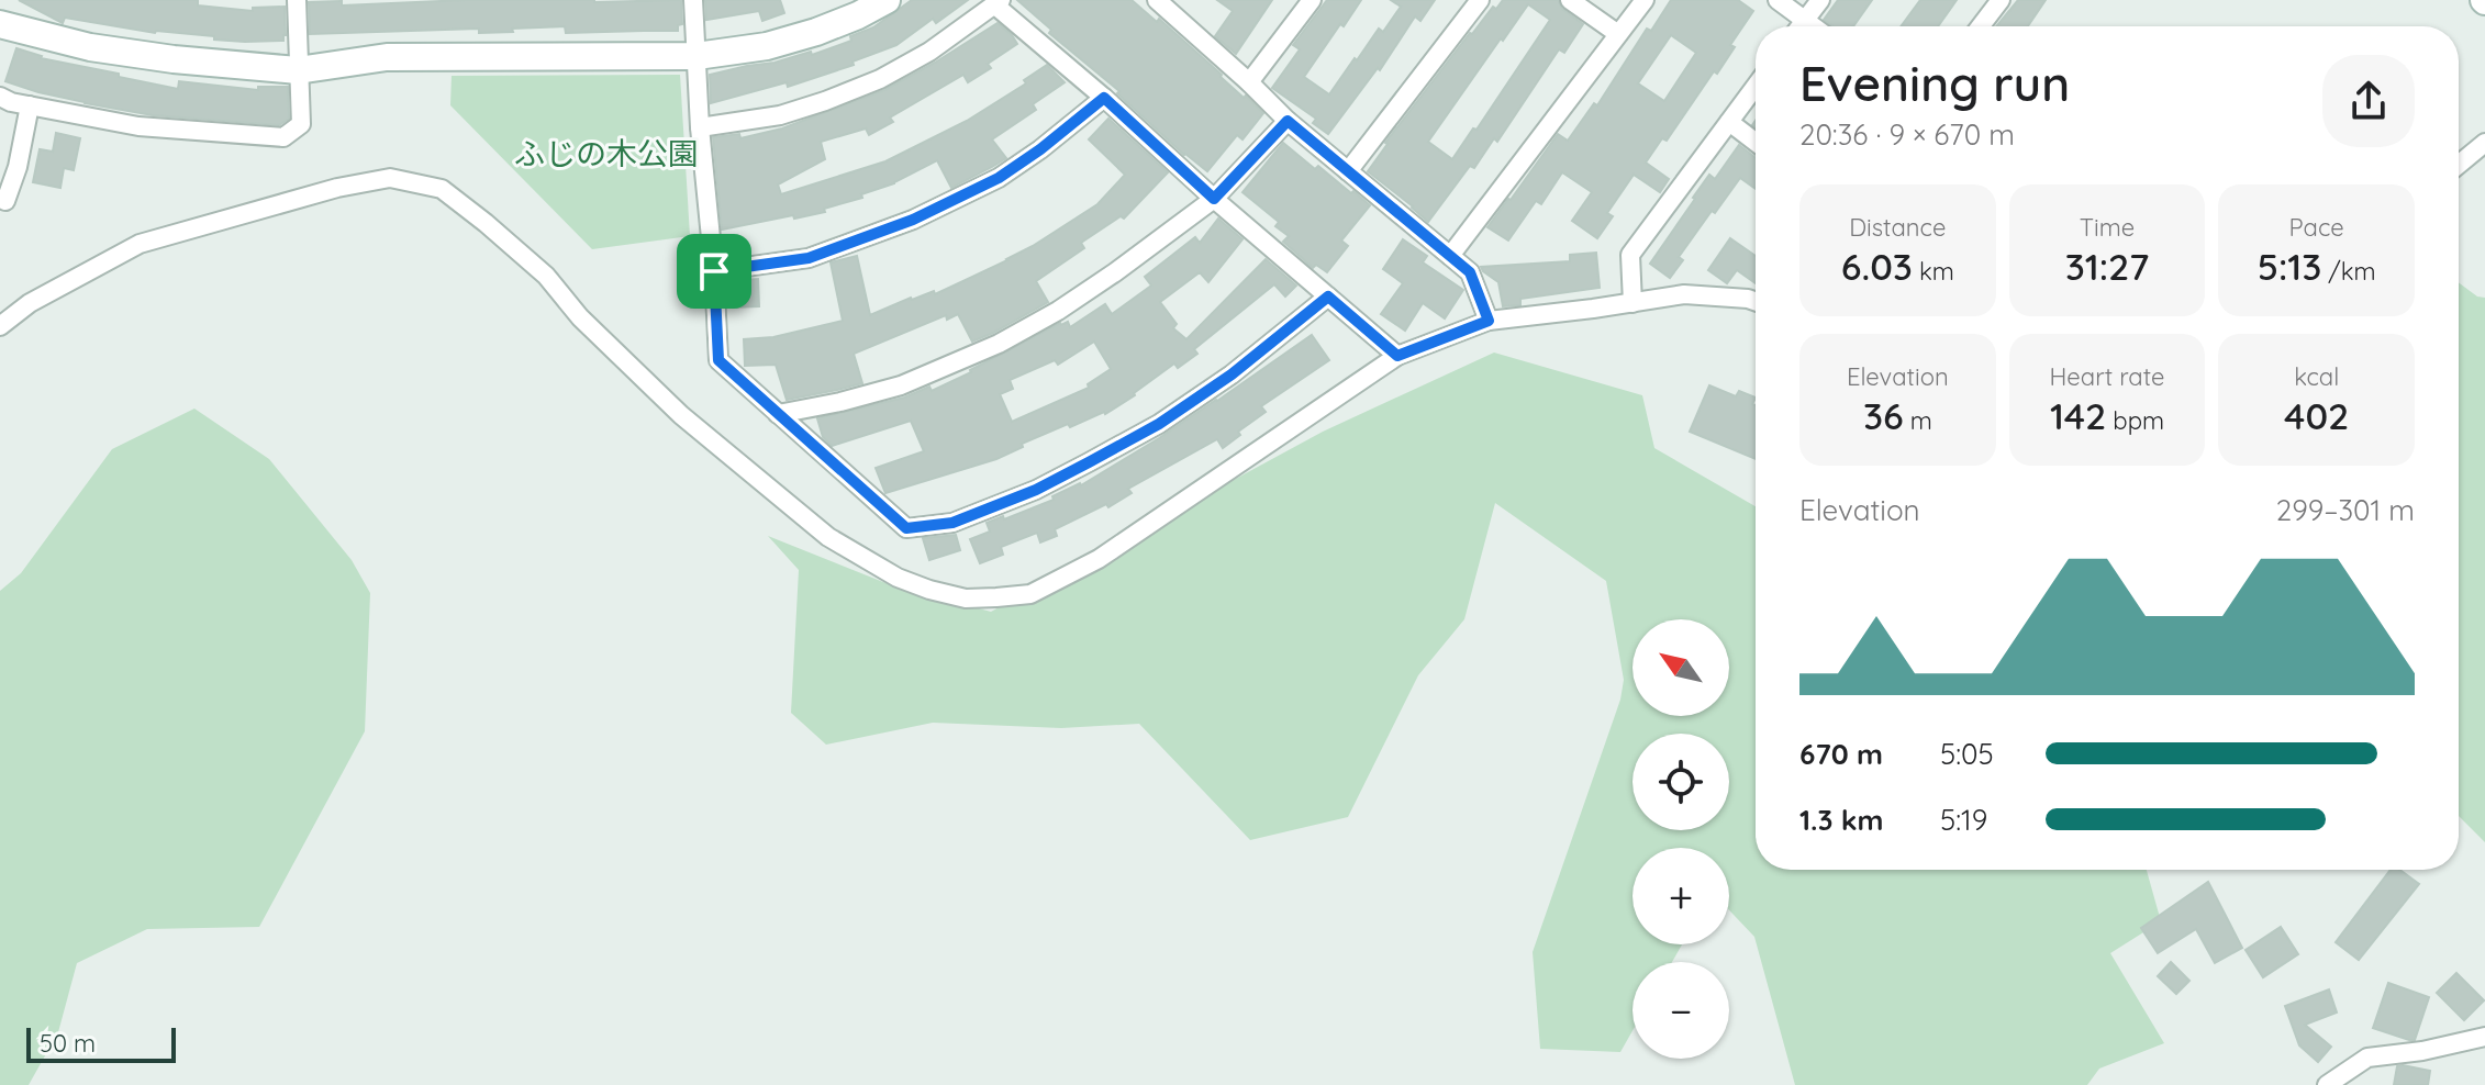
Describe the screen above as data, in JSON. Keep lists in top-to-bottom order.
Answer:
{
  "parks": ["ふじの木公園"],
  "scale_bar": "50 m",
  "north": "top left",
  "page": {
    "heading": ["Evening run", "20:36 · 9 × 670 m"],
    "stats": [
      ["Distance", "6.03 km"],
      ["Time", "31:27"],
      ["Pace", "5:13 /km"],
      ["Elevation", "36 m"],
      ["Heart rate", "142 bpm"],
      ["kcal", "402"]
    ],
    "chart": ["Elevation", "299–301 m"],
    "map_buttons": ["+", "−"],
    "list": [
      {
        "name": "670 m",
        "note": "5:05"
      },
      {
        "name": "1.3 km",
        "note": "5:19"
      }
    ],
    "scale": "50 m"
  }
}
